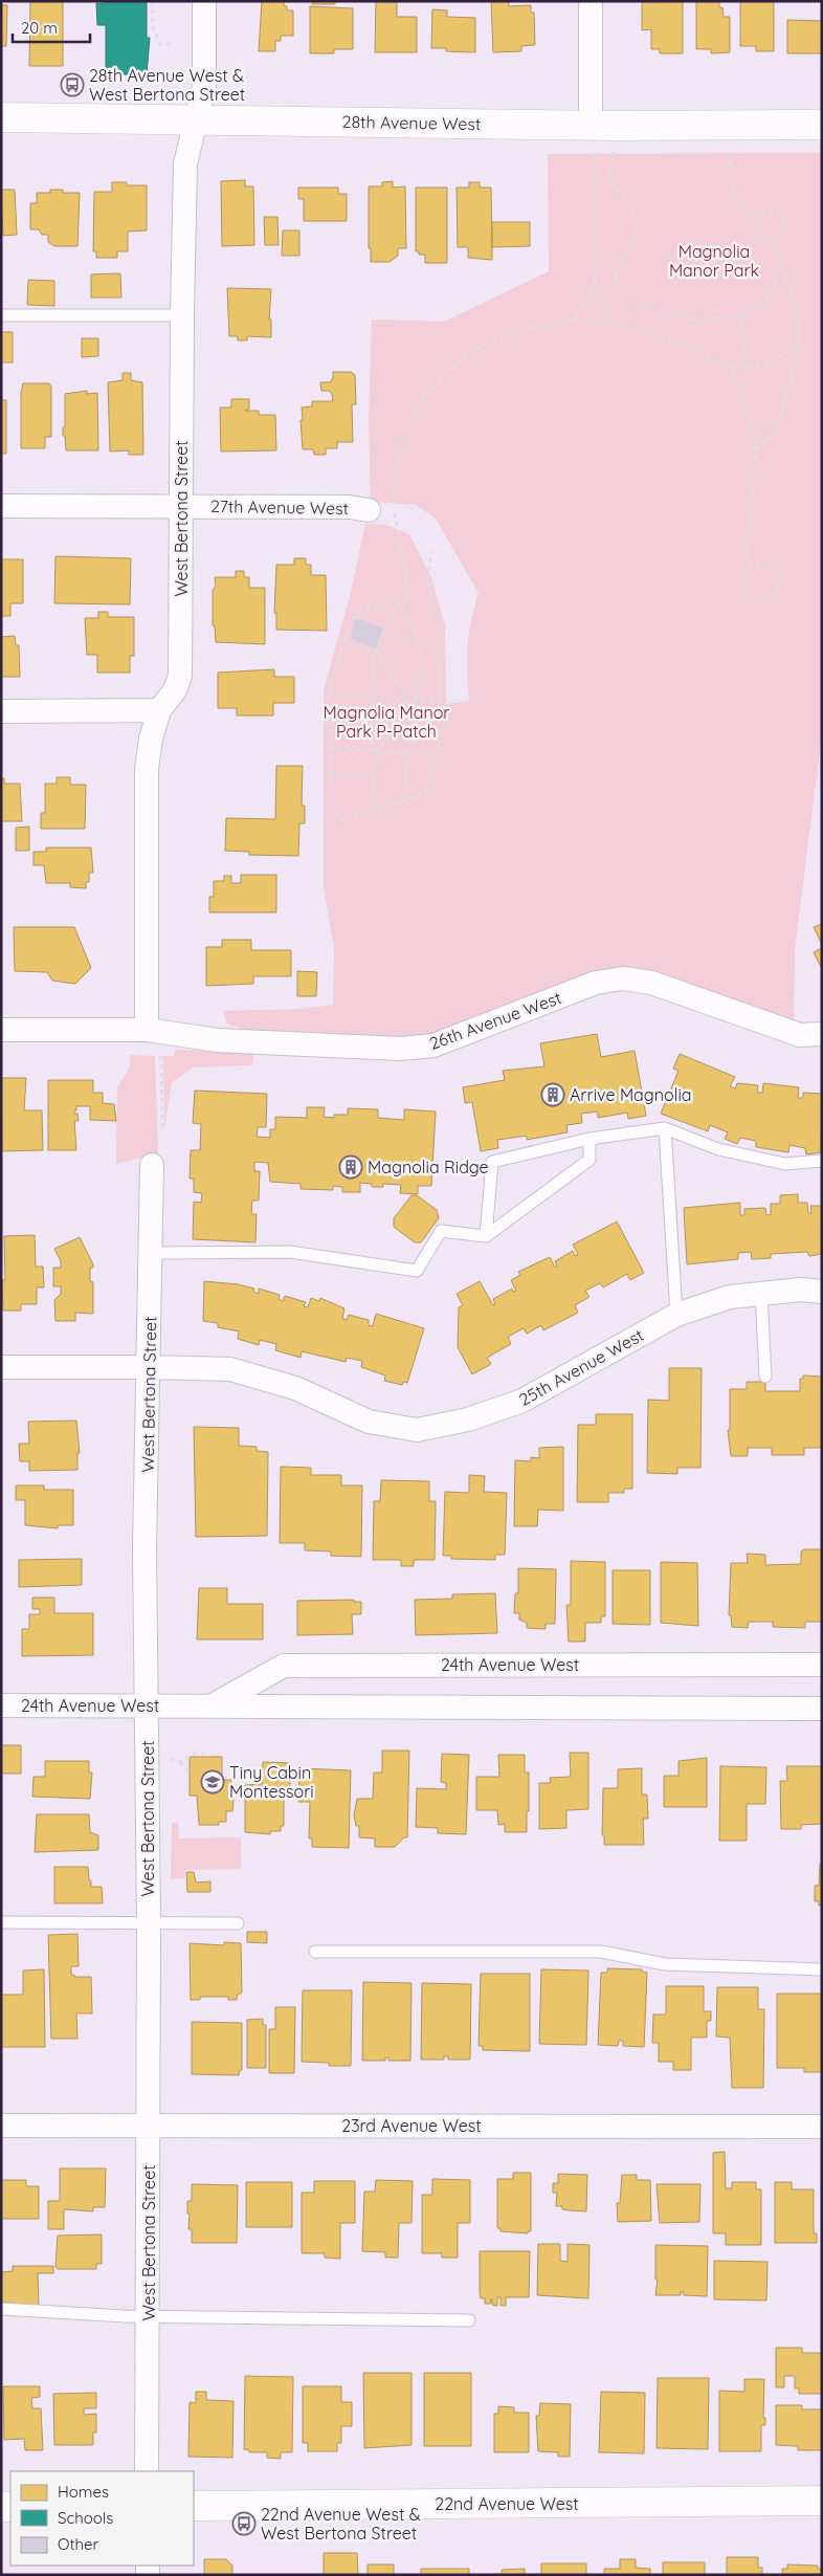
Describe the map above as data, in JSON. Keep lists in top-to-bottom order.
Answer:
{
  "streets": {
    "street": [
      "28th Avenue West",
      "27th Avenue West",
      "West Bertona Street",
      "26th Avenue West",
      "25th Avenue West",
      "24th Avenue West",
      "23rd Avenue West",
      "22nd Avenue West"
    ]
  },
  "crossings": [
    ["28th Avenue West", "West Bertona Street"],
    ["27th Avenue West", "West Bertona Street"],
    ["West Bertona Street", "26th Avenue West"],
    ["West Bertona Street", "25th Avenue West"],
    ["West Bertona Street", "24th Avenue West"],
    ["West Bertona Street", "23rd Avenue West"]
  ],
  "parks": ["Magnolia Manor Park", "Magnolia Manor Park P-Patch"],
  "places": {
    "bus stop": ["28th Avenue West & West Bertona Street", "22nd Avenue West & West Bertona Street"],
    "building": ["Arrive Magnolia", "Magnolia Ridge"],
    "school or university": ["Tiny Cabin Montessori"]
  },
  "legend": ["Homes", "Schools", "Other"],
  "scale_bar": "20 m"
}
